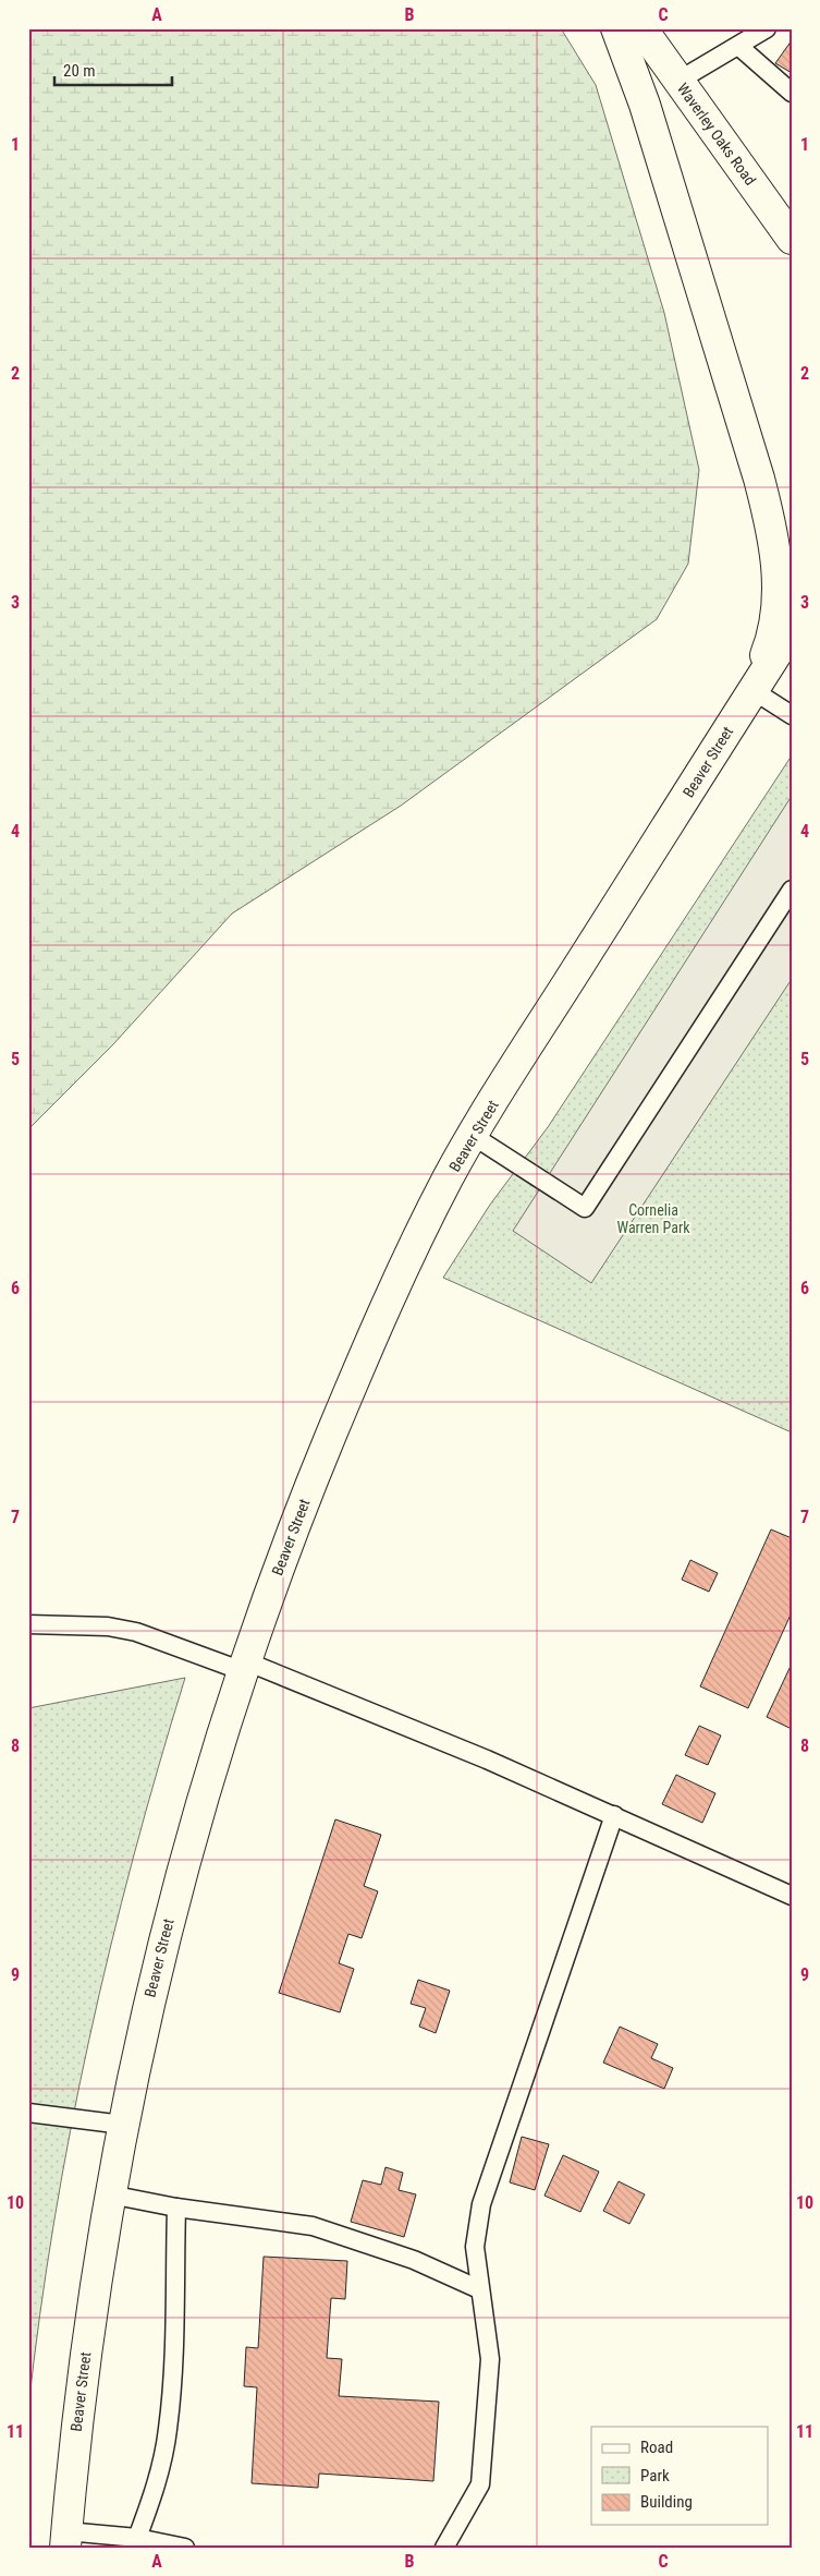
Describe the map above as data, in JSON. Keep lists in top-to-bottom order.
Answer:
{
  "streets": {
    "main road": ["Waverley Oaks Road", "Beaver Street"]
  },
  "parks": ["Cornelia Warren Park"],
  "legend": ["Road", "Park", "Building"],
  "scale_bar": "20 m",
  "grid": {
    "columns": ["A", "B", "C"],
    "rows": [
      "1",
      "2",
      "3",
      "4",
      "5",
      "6",
      "7",
      "8",
      "9",
      "10",
      "11"
    ]
  }
}
